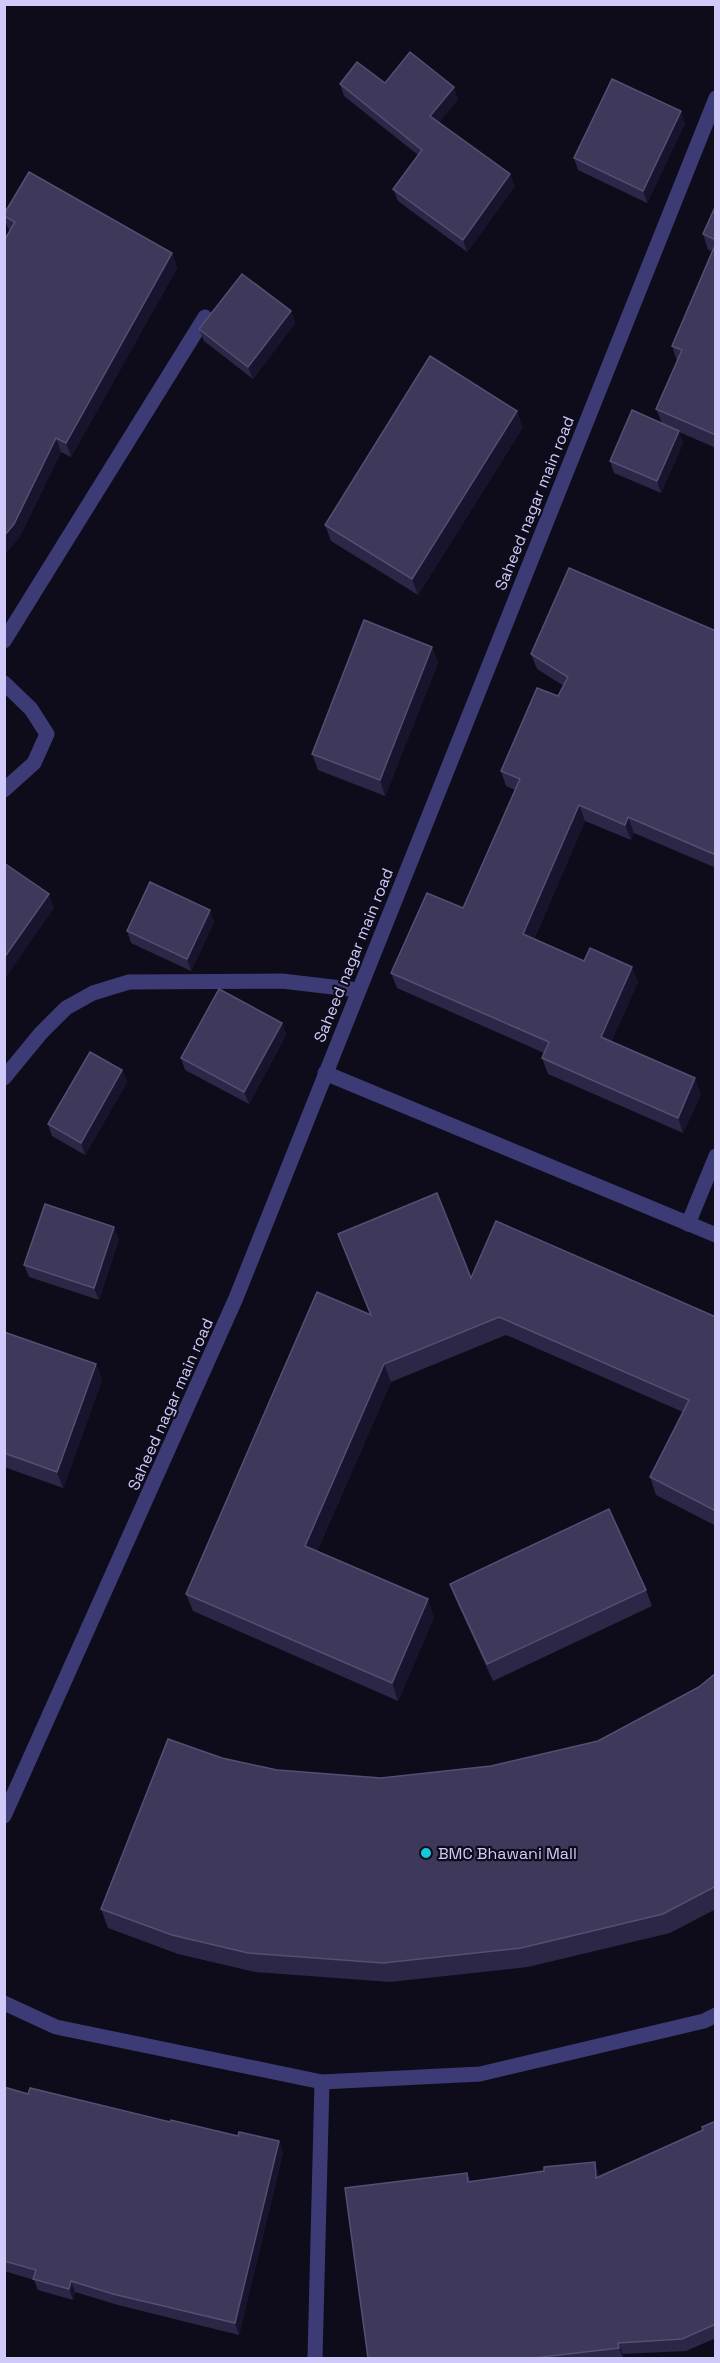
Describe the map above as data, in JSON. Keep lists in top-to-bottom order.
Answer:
{
  "streets": {
    "street": ["Saheed nagar main road"]
  },
  "places": ["BMC Bhawani Mall"]
}
